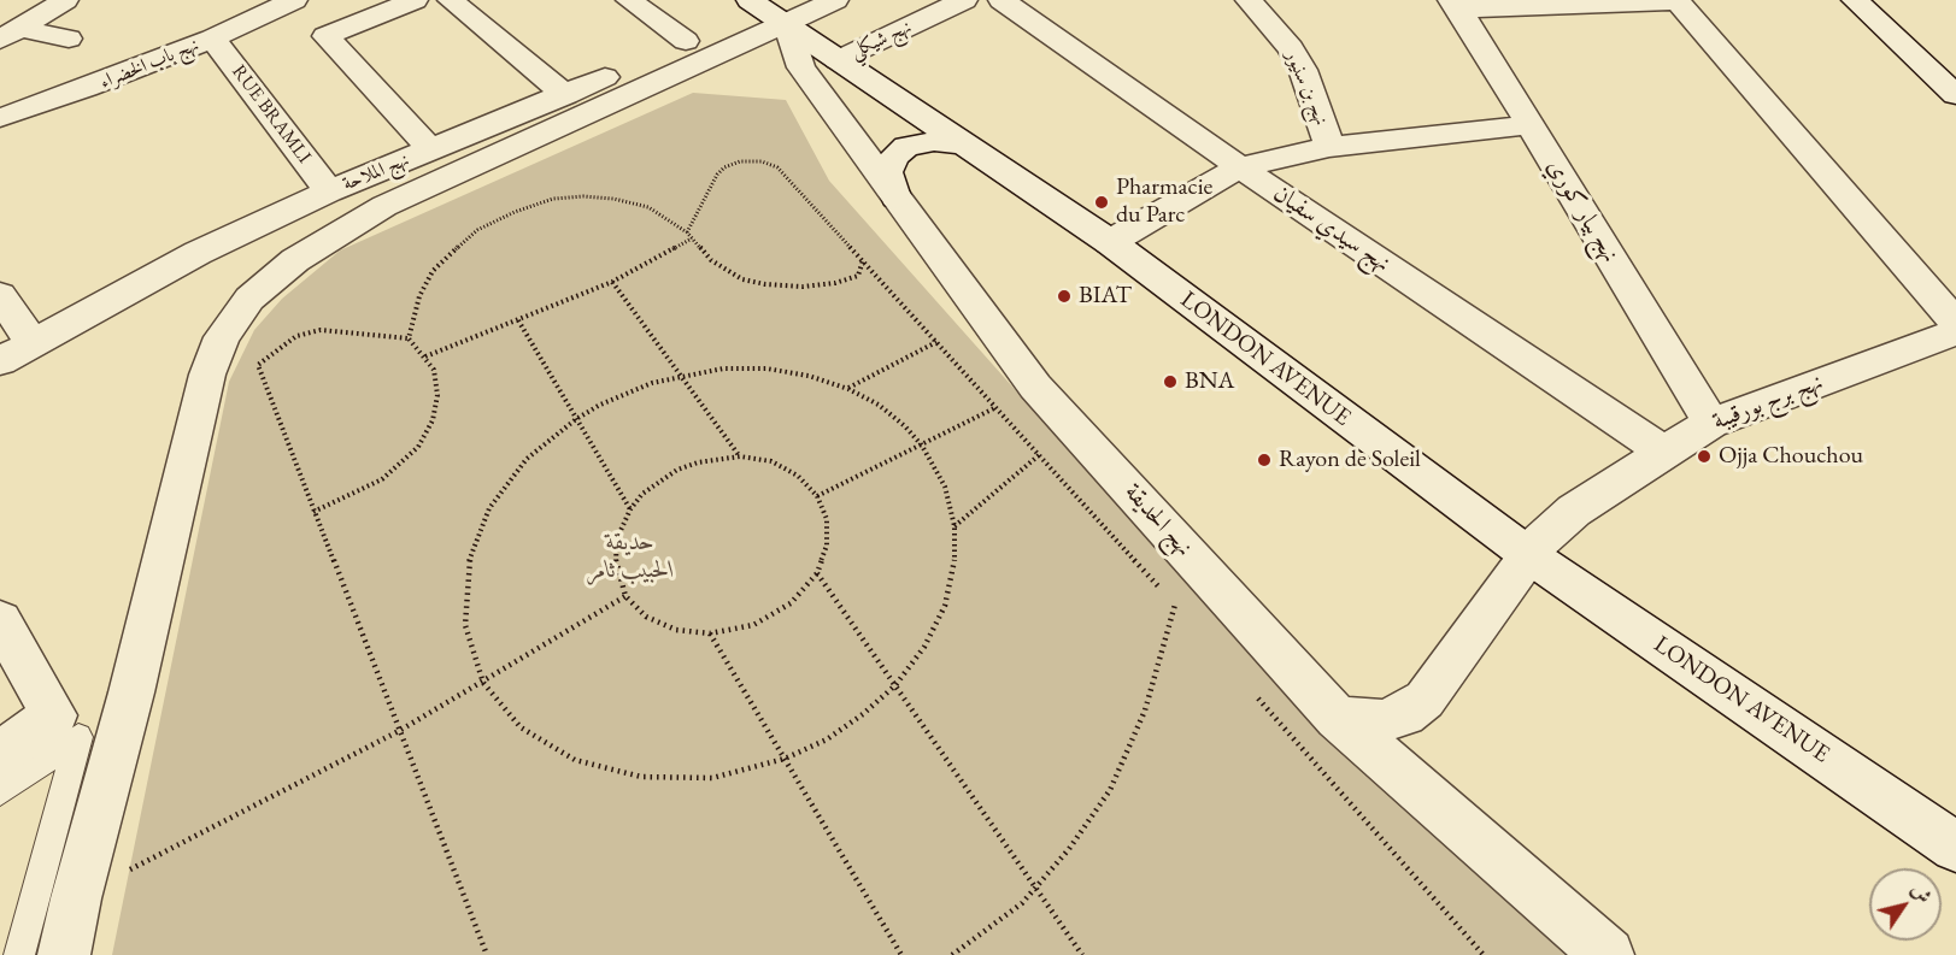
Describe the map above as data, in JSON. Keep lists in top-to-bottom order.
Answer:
{
  "streets": {
    "street": [
      "نهج شيكلي",
      "نهج باب الخضراء",
      "نهج بن سنيور",
      "RUE BRAMLI",
      "نهج الملاحة",
      "نهج بيار كوري",
      "نهج سيدي سفيان",
      "LONDON AVENUE",
      "نهج برج بورقيبة",
      "نهج الحديقة"
    ]
  },
  "crossings": [
    ["نهج شيكلي", "LONDON AVENUE"],
    ["نهج شيكلي", "نهج الحديقة"],
    ["نهج باب الخضراء", "RUE BRAMLI"],
    ["RUE BRAMLI", "نهج الملاحة"],
    ["نهج بيار كوري", "نهج برج بورقيبة"],
    ["نهج سيدي سفيان", "نهج برج بورقيبة"],
    ["LONDON AVENUE", "نهج برج بورقيبة"],
    ["LONDON AVENUE", "نهج الحديقة"],
    ["نهج برج بورقيبة", "نهج الحديقة"]
  ],
  "parks": ["حديقة الحبيب ثامر"],
  "places": [
    "Pharmacie du Parc",
    "BIAT",
    "BNA",
    "Ojja Chouchou",
    "Rayon de Soleil"
  ],
  "north": "top right"
}
